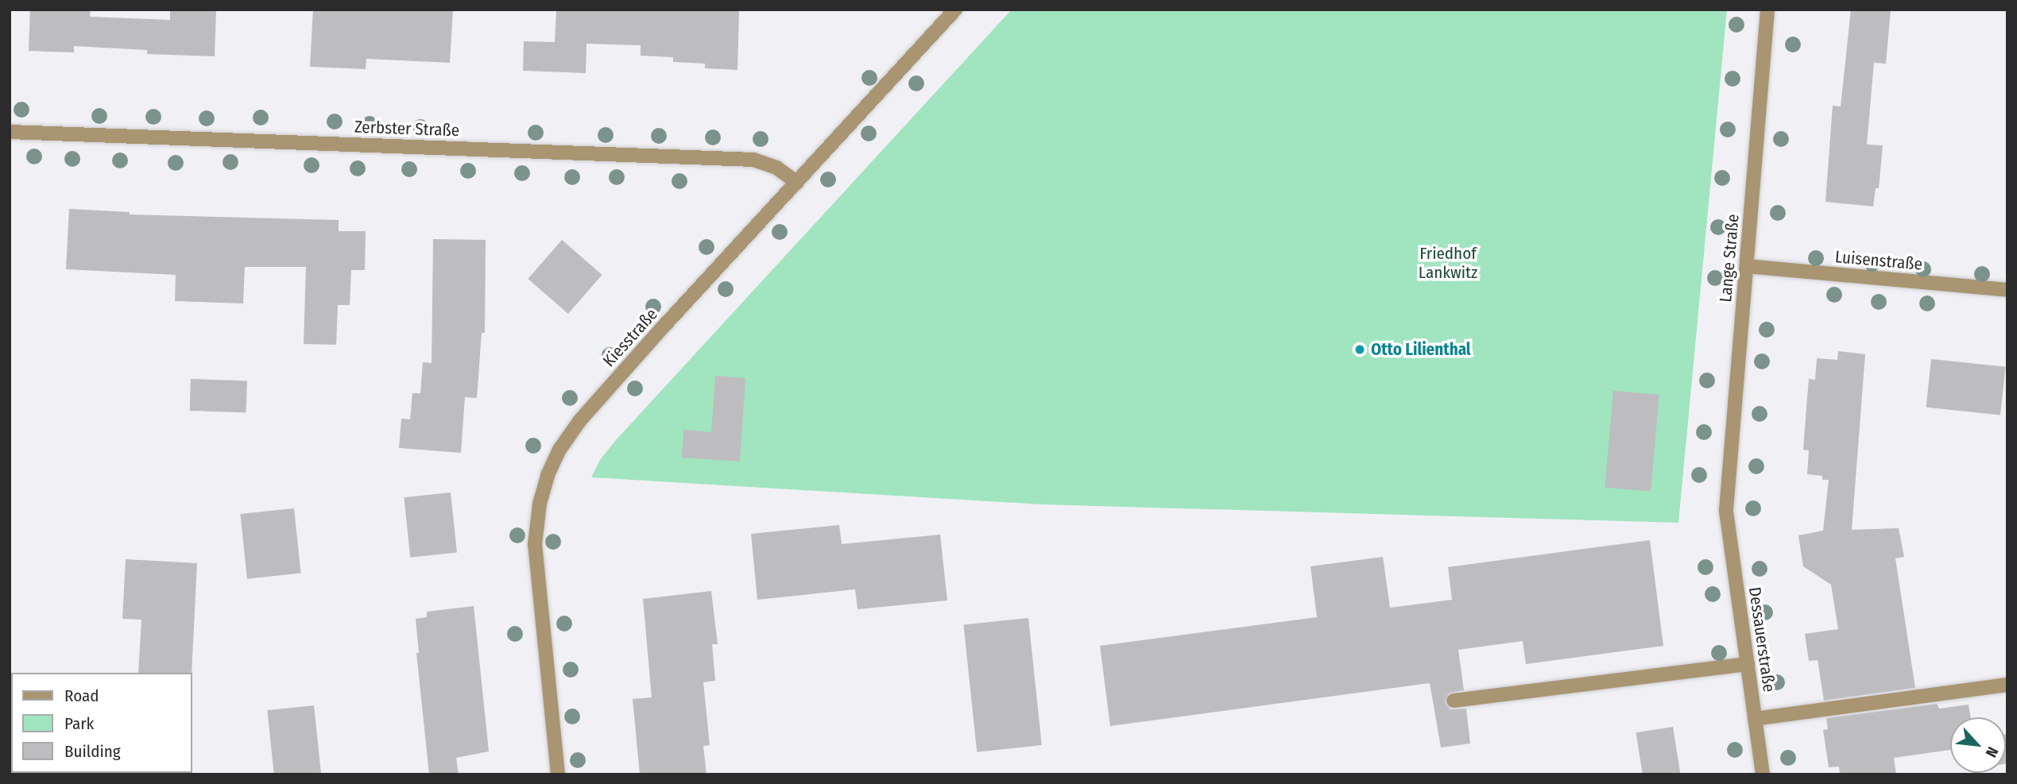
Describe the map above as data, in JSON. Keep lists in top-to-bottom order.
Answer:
{
  "streets": {
    "street": [
      "Zerbster Straße",
      "Lange Straße",
      "Luisenstraße",
      "Kiesstraße",
      "Dessauerstraße"
    ]
  },
  "crossings": [
    ["Zerbster Straße", "Kiesstraße"],
    ["Lange Straße", "Luisenstraße"],
    ["Lange Straße", "Dessauerstraße"]
  ],
  "parks": ["Friedhof Lankwitz"],
  "places": ["Otto Lilienthal"],
  "legend": ["Road", "Park", "Building"],
  "north": "bottom right"
}
